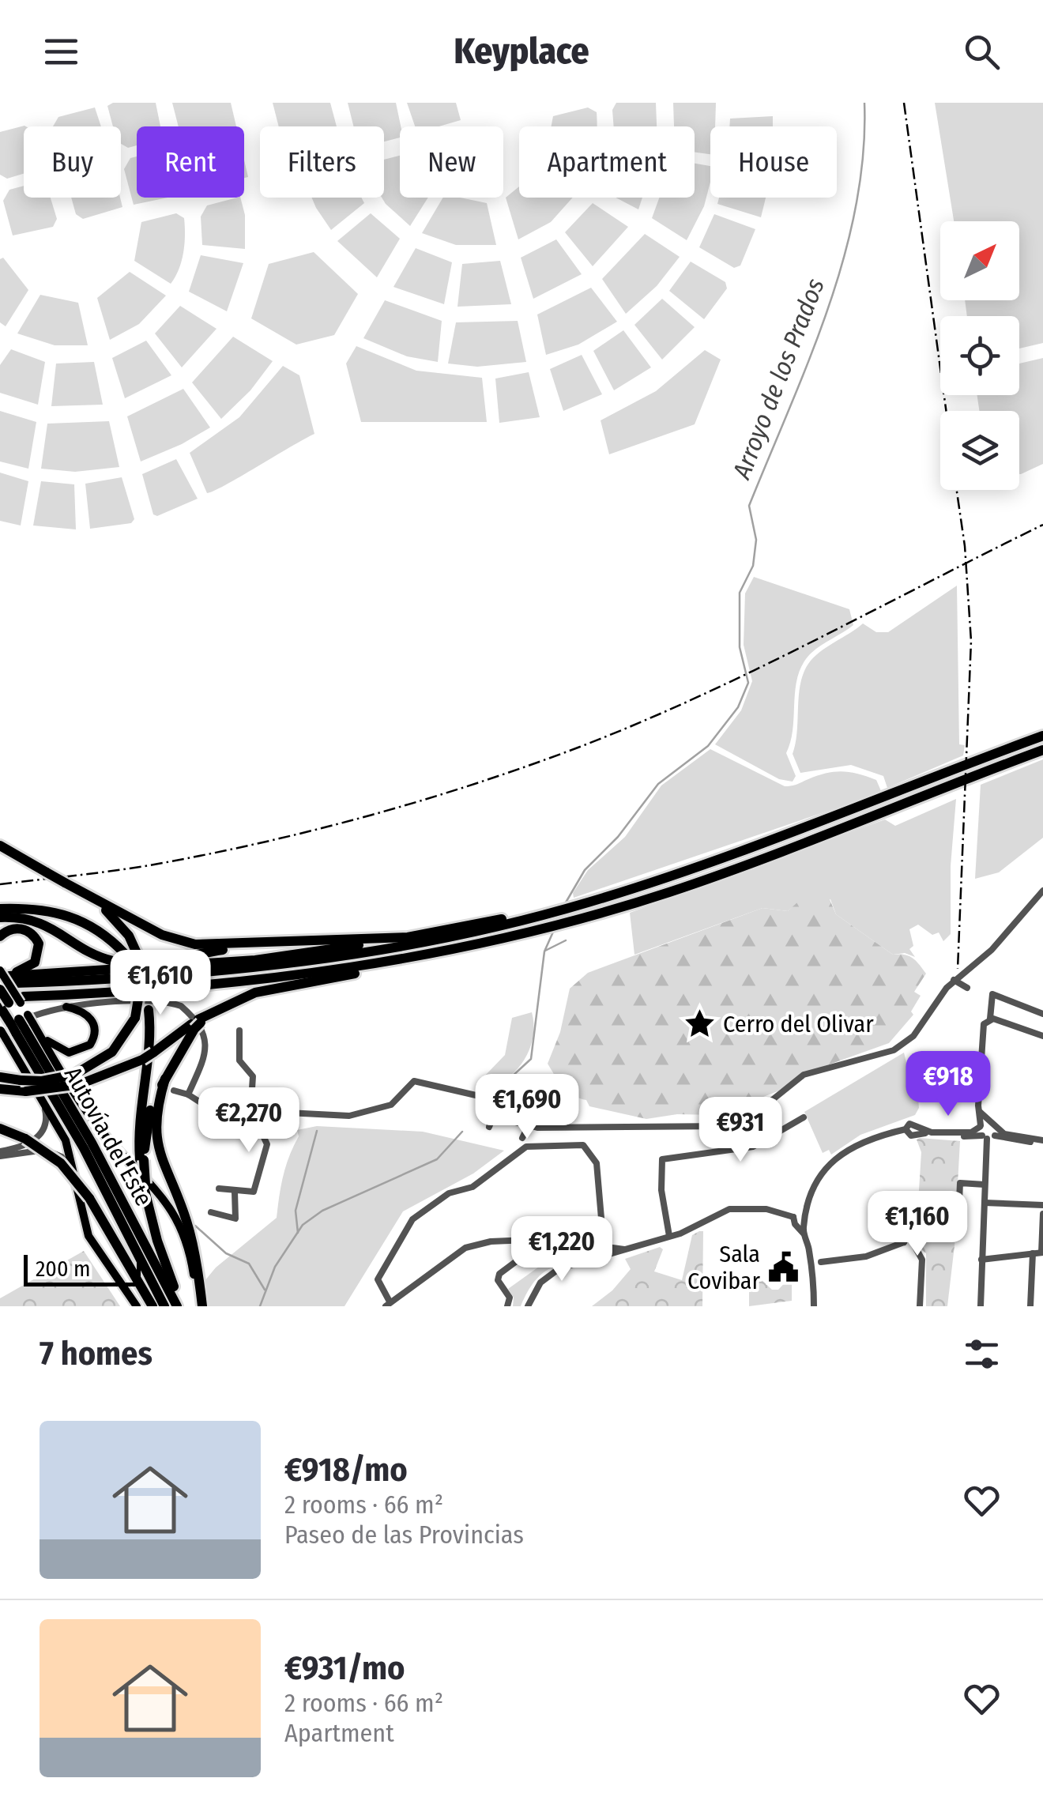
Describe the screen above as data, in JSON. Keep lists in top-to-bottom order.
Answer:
{
  "streets": {
    "highway": ["Autovía del Este"]
  },
  "water": ["Arroyo de los Prados"],
  "places": {
    "place": ["Cerro del Olivar"],
    "public building": ["Sala Covibar"]
  },
  "scale_bar": "200 m",
  "north": "top right",
  "page": {
    "header": "Keyplace",
    "chip": [
      "Buy",
      "Rent",
      "Filters",
      "New",
      "Apartment",
      "House"
    ],
    "price": [
      "€1,610",
      "€918",
      "€1,690",
      "€2,270",
      "€931",
      "€1,160",
      "€1,220"
    ],
    "scale": "200 m",
    "heading": "7 homes",
    "list": [
      {
        "name": "€918/mo",
        "note": "2 rooms · 66 m² · Paseo de las Provincias"
      },
      {
        "name": "€931/mo",
        "note": "2 rooms · 66 m² · Apartment"
      }
    ]
  }
}
